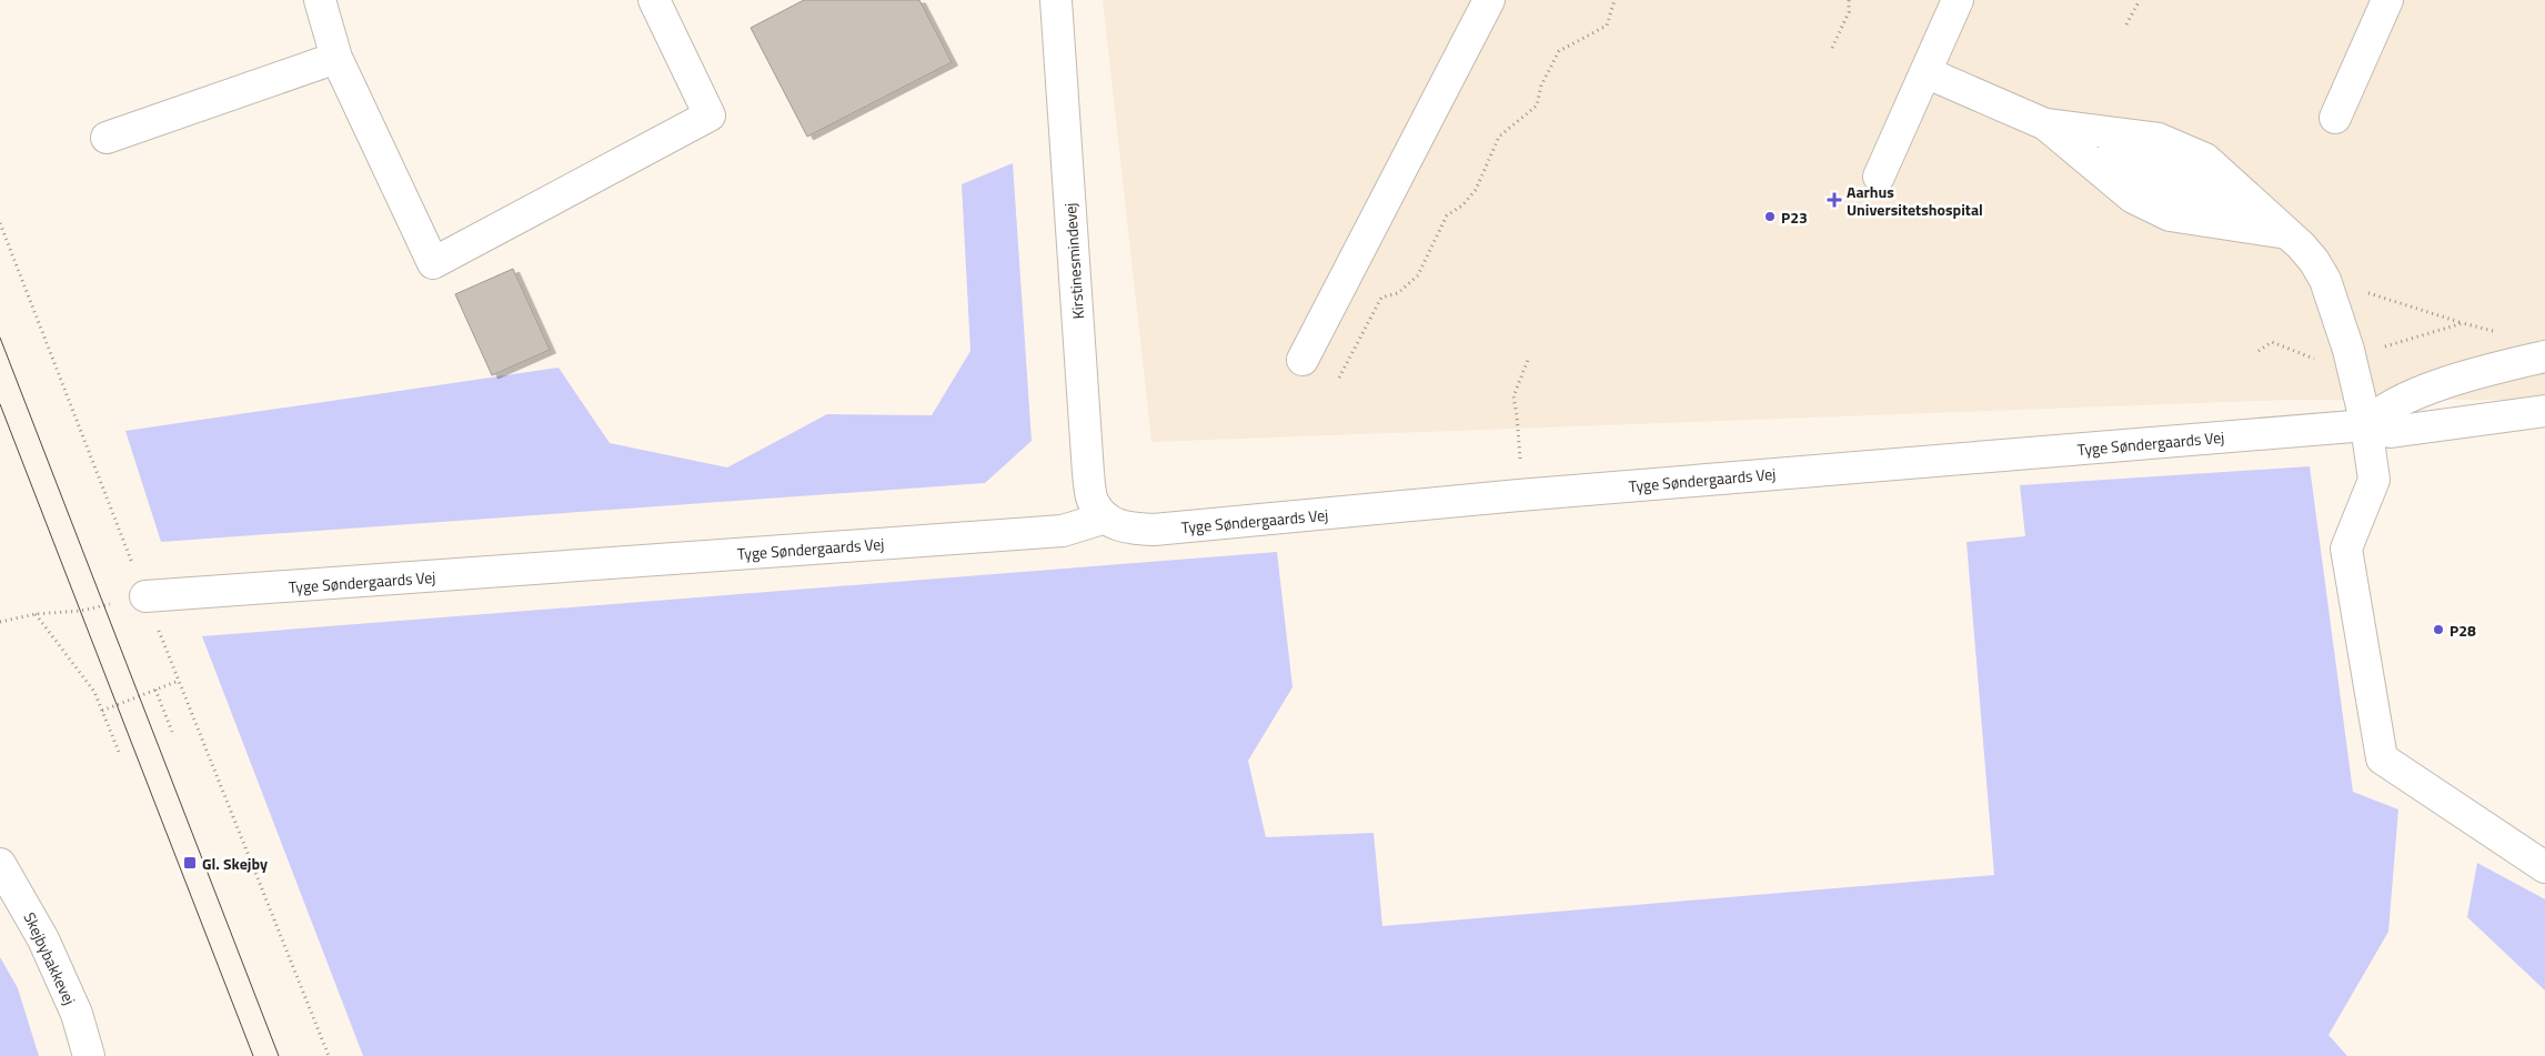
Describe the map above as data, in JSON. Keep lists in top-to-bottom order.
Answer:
{
  "streets": {
    "street": ["Kirstinesmindevej", "Tyge Søndergaards Vej", "Skejbybakkevej"]
  },
  "crossings": [
    ["Kirstinesmindevej", "Tyge Søndergaards Vej"]
  ],
  "places": {
    "health": ["Aarhus Universitetshospital"],
    "other": ["P23", "P28"],
    "transit": ["Gl. Skejby"]
  }
}
